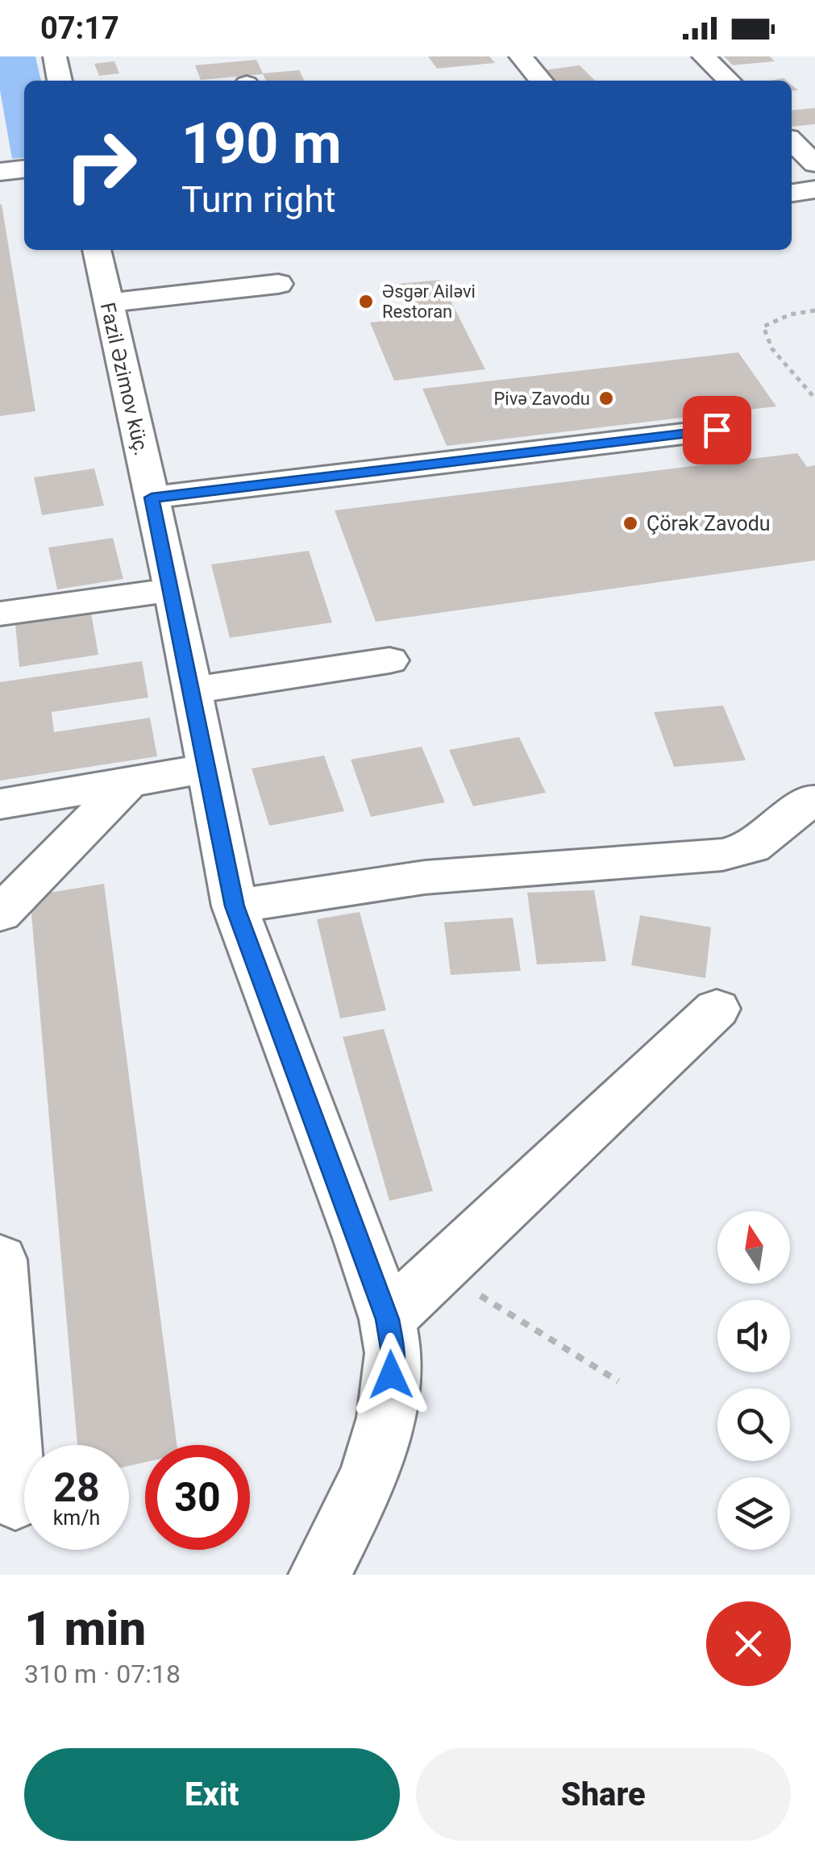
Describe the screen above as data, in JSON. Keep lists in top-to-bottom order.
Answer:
{
  "streets": {
    "street": ["Fazil Əzimov küç."]
  },
  "places": ["Əsgər Ailəvi Restoran", "Pivə Zavodu", "Çörək Zavodu"],
  "north": "top",
  "page": {
    "status": "07:17",
    "turn": ["190 m", "Turn right"],
    "speed": "28 km/h",
    "limit": "30",
    "heading": ["1 min", "310 m · 07:18"],
    "buttons": ["Exit", "Share"]
  }
}
